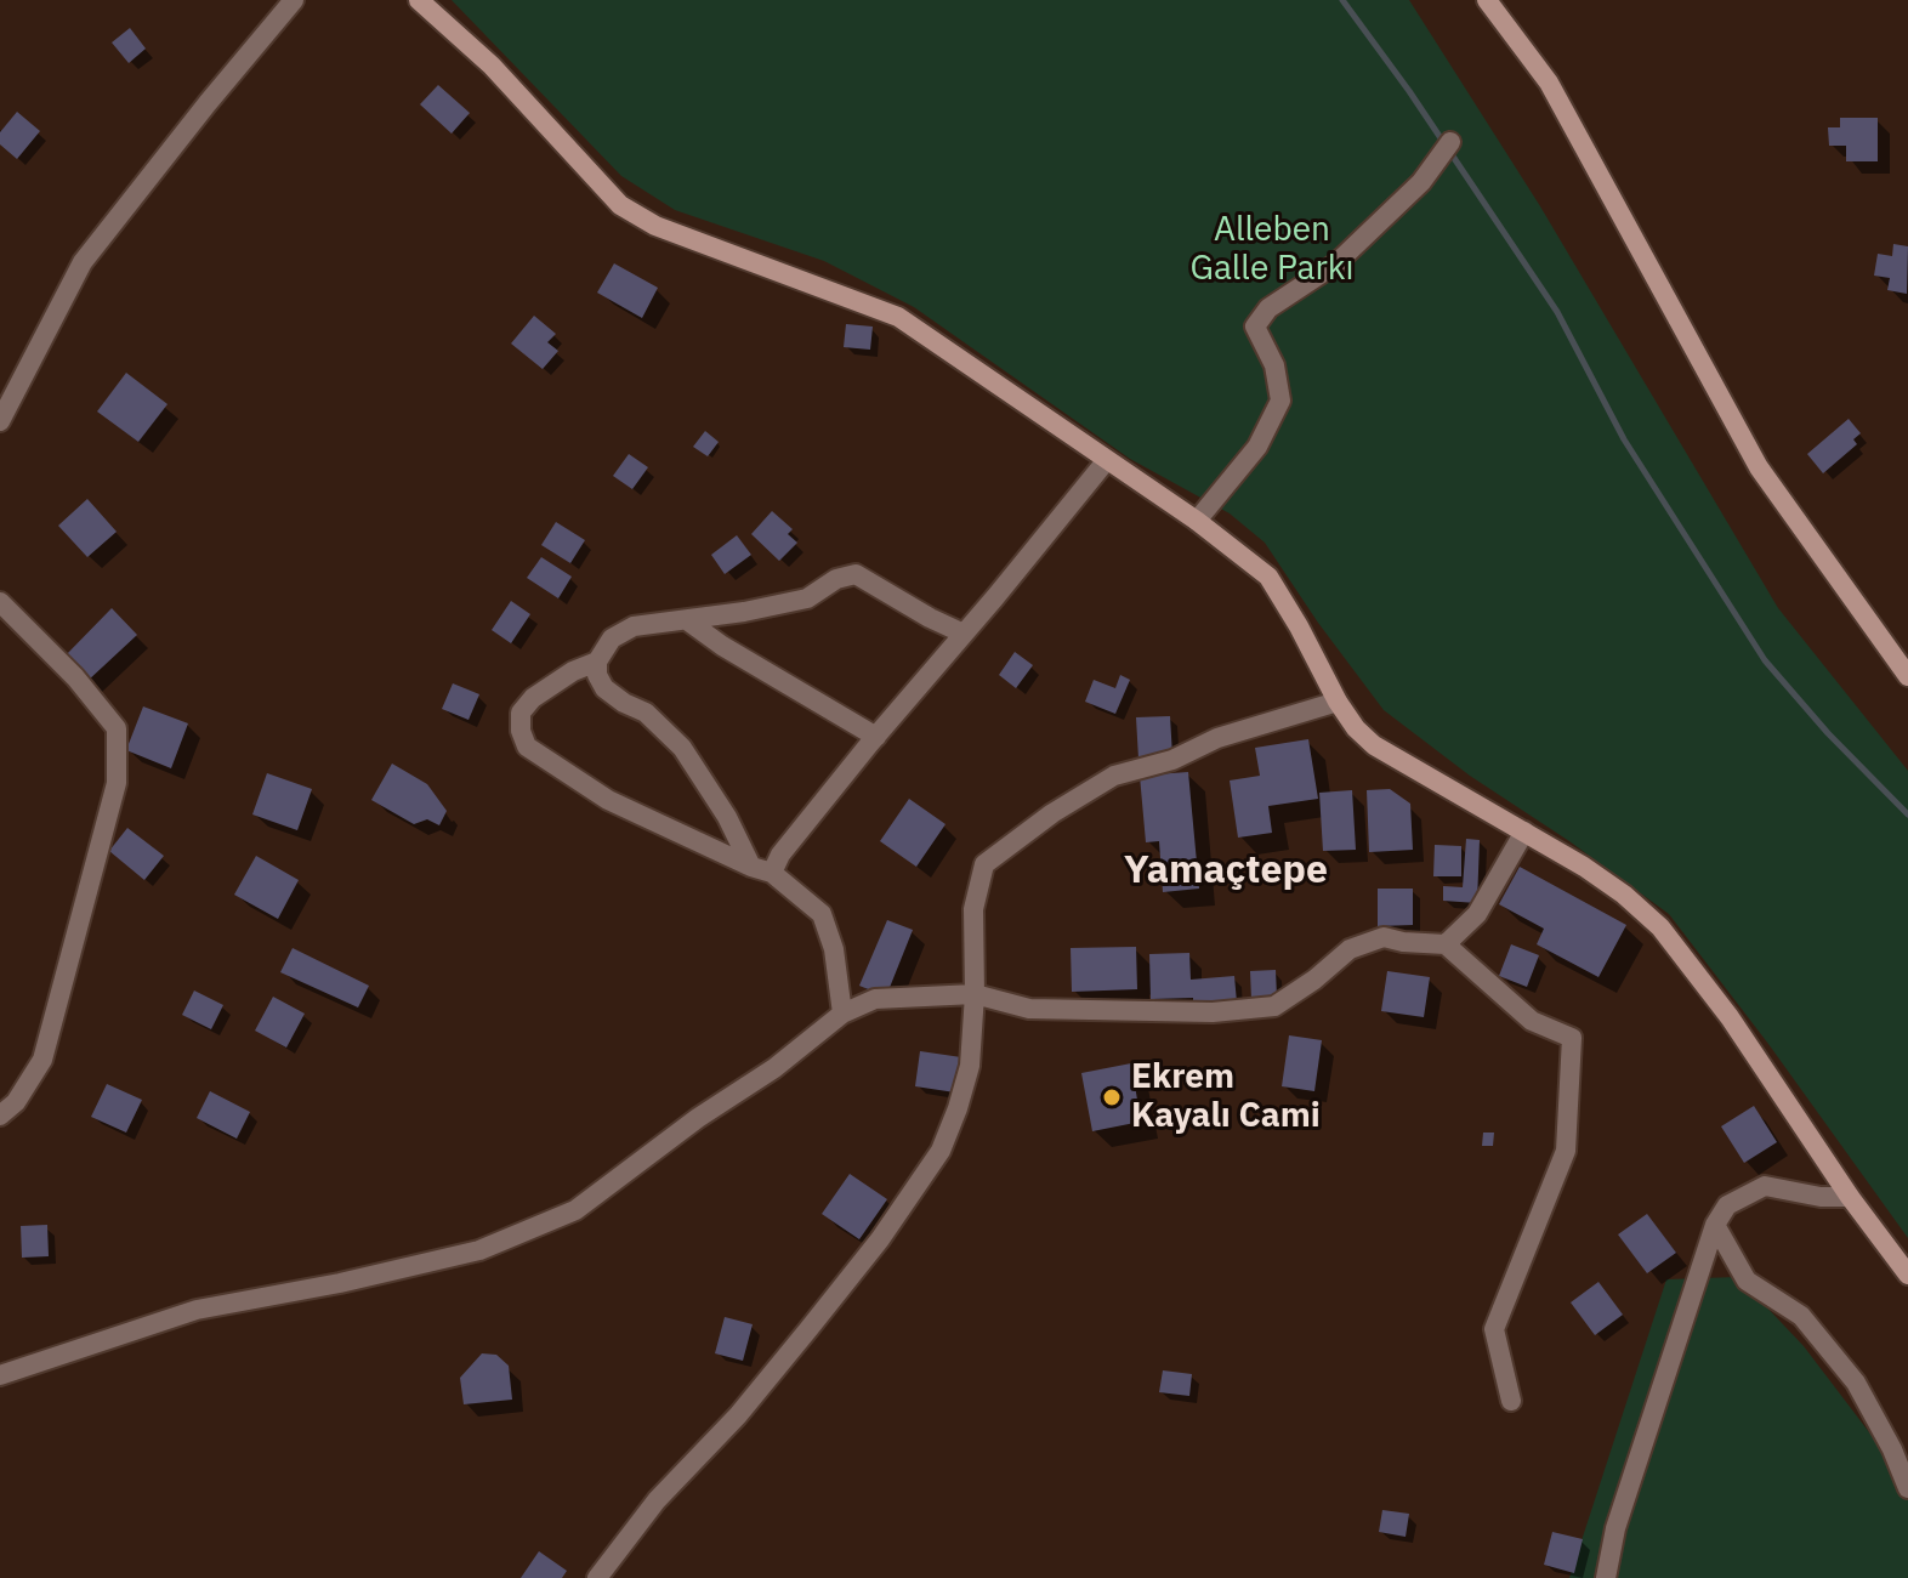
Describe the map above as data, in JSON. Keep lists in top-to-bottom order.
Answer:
{
  "districts": ["Yamaçtepe"],
  "parks": ["Alleben Galle Parkı"],
  "places": ["Ekrem Kayalı Cami"]
}
